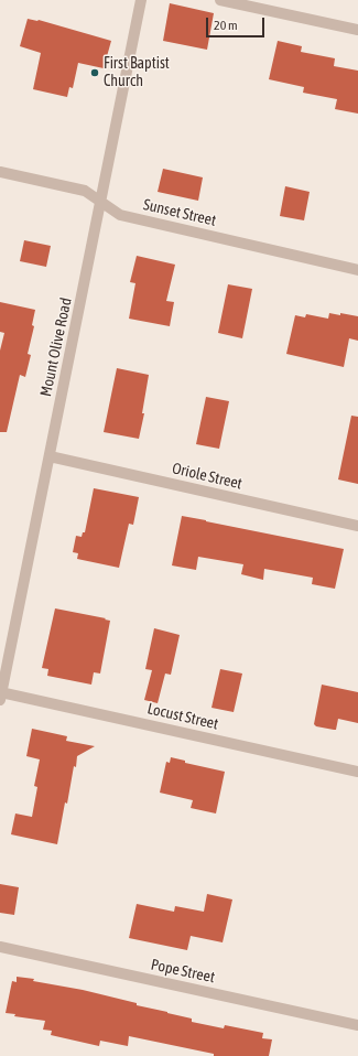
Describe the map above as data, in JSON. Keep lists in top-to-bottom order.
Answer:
{
  "streets": {
    "street": [
      "Sunset Street",
      "Mount Olive Road",
      "Oriole Street",
      "Locust Street",
      "Pope Street"
    ]
  },
  "crossings": [
    ["Sunset Street", "Mount Olive Road"],
    ["Mount Olive Road", "Oriole Street"],
    ["Mount Olive Road", "Locust Street"]
  ],
  "places": ["First Baptist Church"],
  "scale_bar": "20 m"
}
